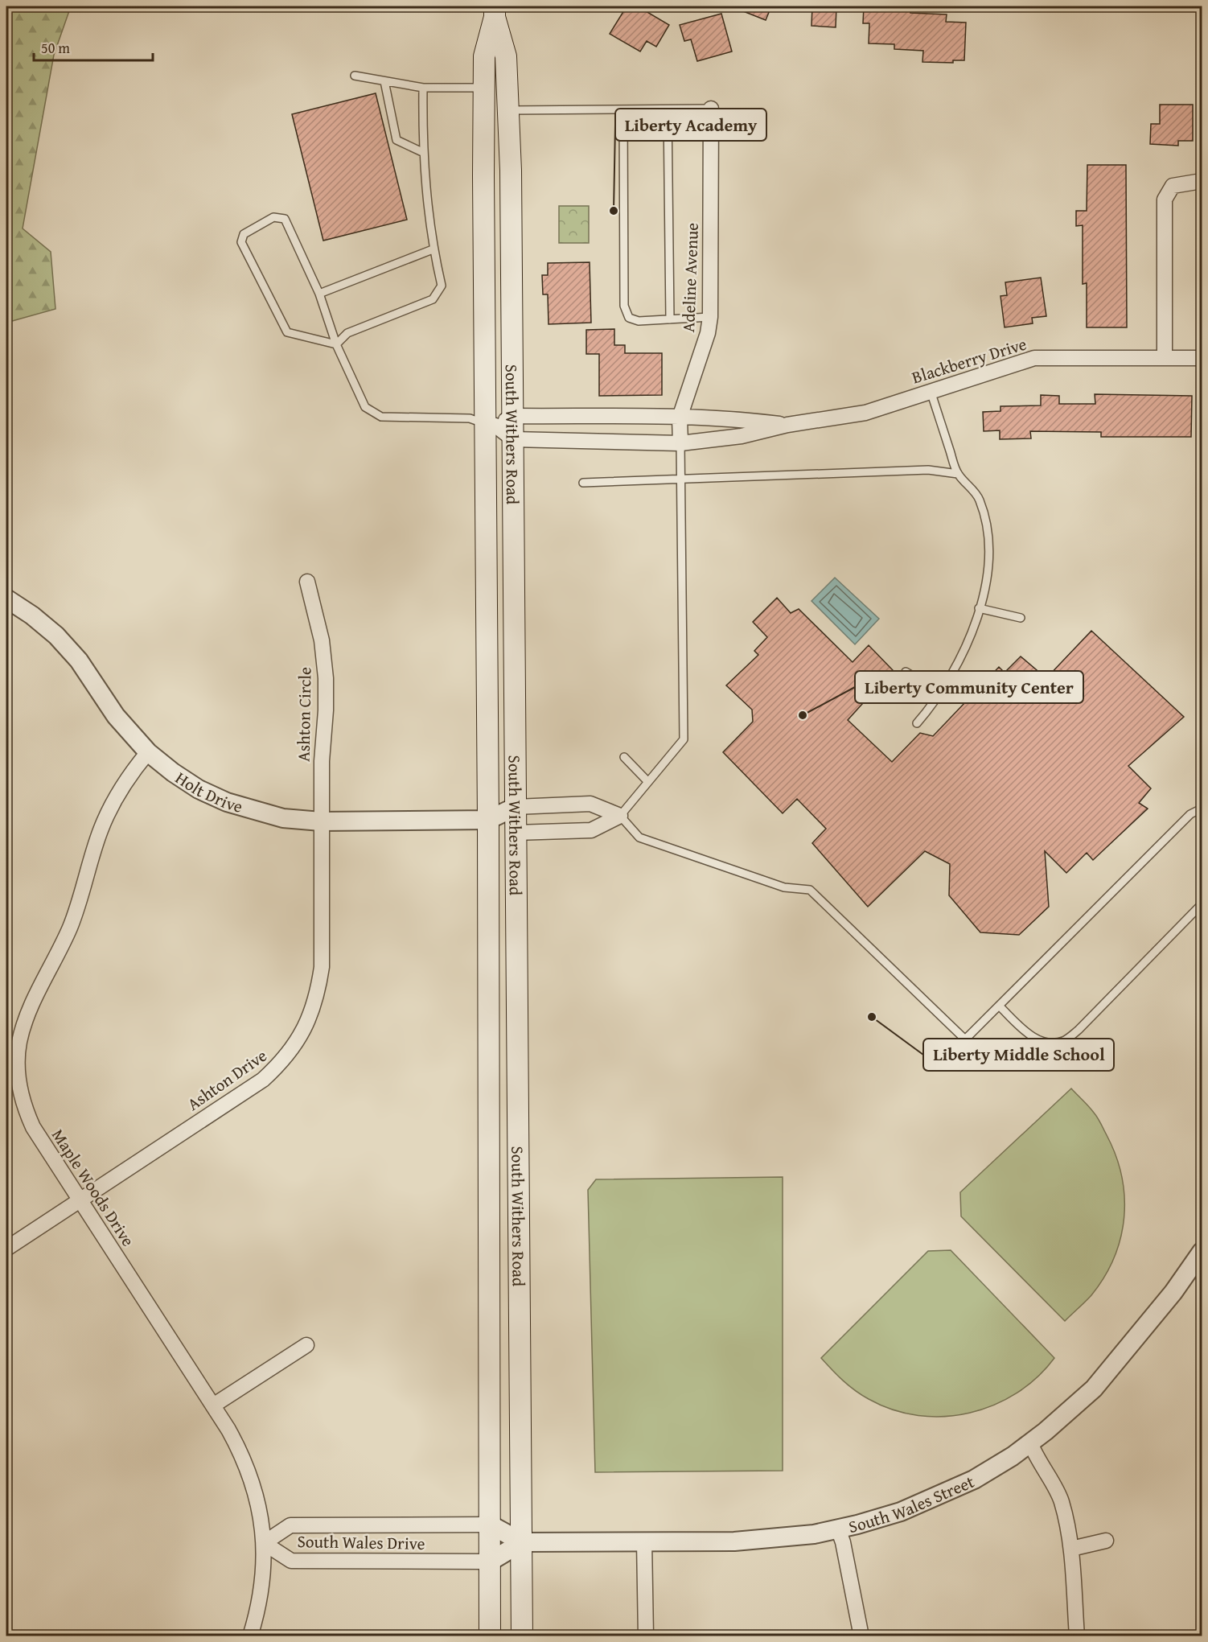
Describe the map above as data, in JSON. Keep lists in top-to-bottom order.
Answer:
{
  "streets": {
    "main road": ["South Withers Road"],
    "street": [
      "Adeline Avenue",
      "Blackberry Drive",
      "Ashton Circle",
      "Holt Drive",
      "Ashton Drive",
      "Maple Woods Drive",
      "South Wales Street",
      "South Wales Drive"
    ]
  },
  "crossings": [
    ["Adeline Avenue", "Blackberry Drive"],
    ["Blackberry Drive", "South Withers Road"],
    ["South Withers Road", "Holt Drive"],
    ["South Withers Road", "South Wales Street"],
    ["South Withers Road", "South Wales Drive"],
    ["Ashton Circle", "Holt Drive"],
    ["Ashton Circle", "Ashton Drive"],
    ["Holt Drive", "Ashton Drive"],
    ["Holt Drive", "Maple Woods Drive"],
    ["Ashton Drive", "Maple Woods Drive"],
    ["Maple Woods Drive", "South Wales Drive"],
    ["South Wales Street", "South Wales Drive"]
  ],
  "places": ["Liberty Academy", "Liberty Community Center", "Liberty Middle School"],
  "scale_bar": "50 m"
}
